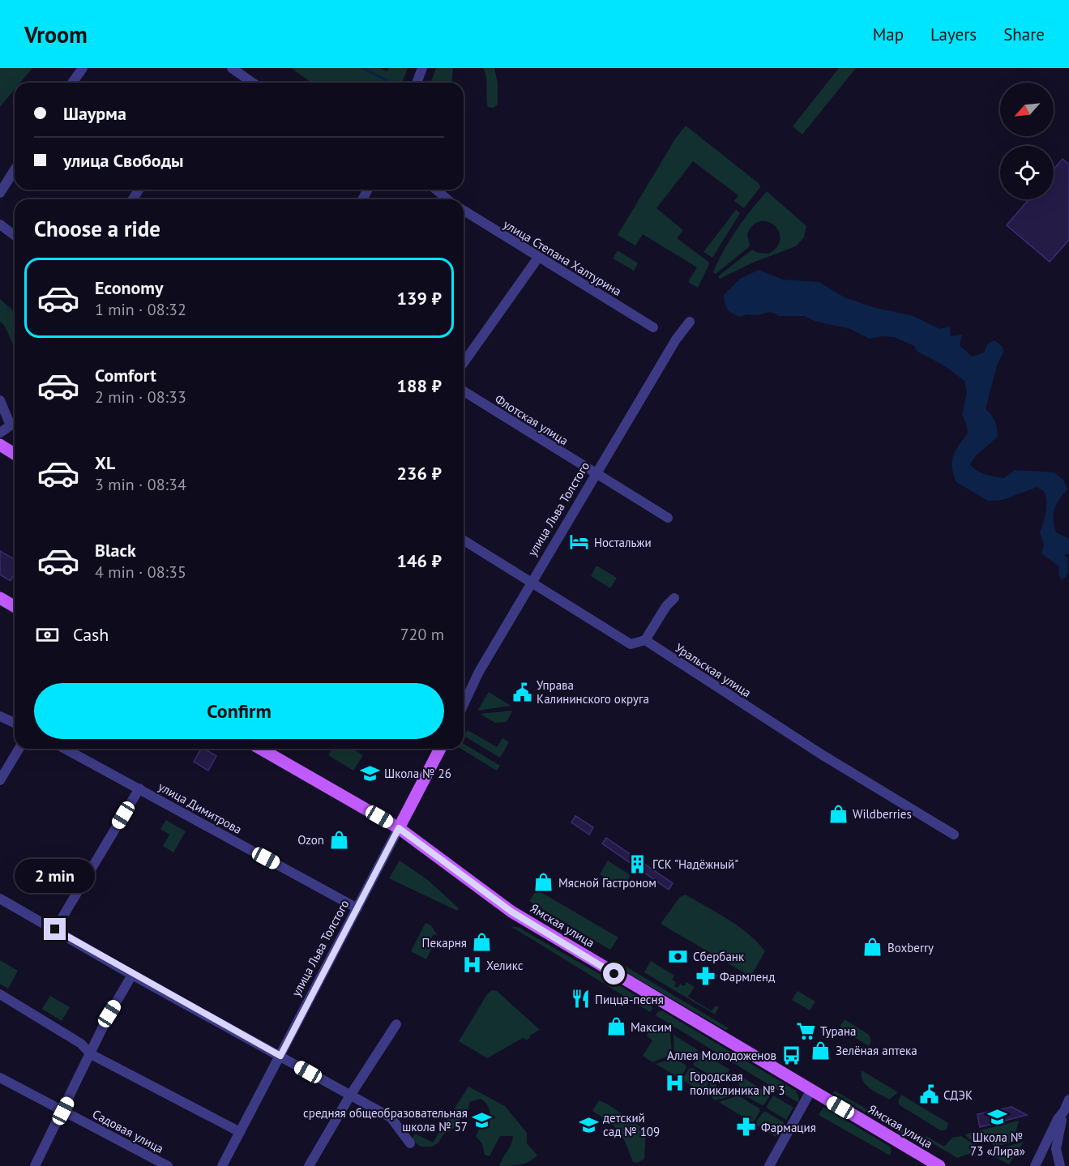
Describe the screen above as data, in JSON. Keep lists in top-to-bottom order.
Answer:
{
  "streets": {
    "main road": ["улица Льва Толстого", "Ямская улица"],
    "street": [
      "улица Степана Халтурина",
      "Флотская улица",
      "Уральская улица",
      "улица Димитрова",
      "Садовая улица"
    ]
  },
  "crossings": [
    ["Флотская улица", "улица Льва Толстого"],
    ["улица Льва Толстого", "улица Димитрова"],
    ["улица Льва Толстого", "Ямская улица"]
  ],
  "places": {
    "hotel": ["Ностальжи"],
    "public building": ["Управа Калининского округа", "СДЭК"],
    "school or university": [
      "Школа № 26",
      "Школа № 73 «Лира»",
      "средняя общеобразовательная школа № 57",
      "детский сад № 109"
    ],
    "shop": [
      "Wildberries",
      "Ozon",
      "Мясной Гастроном",
      "Пекарня",
      "Boxberry",
      "Максим",
      "Зелёная аптека"
    ],
    "building": ["ГСК \"Надёжный\""],
    "bank": ["Сбербанк"],
    "hospital": ["Хеликс", "Городская поликлиника № 3"],
    "pharmacy": ["Фармленд", "Фармация"],
    "restaurant": ["Пицца-песня"],
    "supermarket": ["Турана"],
    "bus stop": ["Аллея Молодоженов"]
  },
  "north": "bottom left",
  "page": {
    "header": "Vroom",
    "nav": ["Map", "Layers", "Share"],
    "banner": ["Шаурма", "улица Свободы"],
    "heading": "Choose a ride",
    "list": [
      {
        "name": "Economy",
        "note": "1 min · 08:32",
        "value": "139 ₽"
      },
      {
        "name": "Comfort",
        "note": "2 min · 08:33",
        "value": "188 ₽"
      },
      {
        "name": "XL",
        "note": "3 min · 08:34",
        "value": "236 ₽"
      },
      {
        "name": "Black",
        "note": "4 min · 08:35",
        "value": "146 ₽"
      }
    ],
    "pay": ["Cash", "720 m"],
    "buttons": "Confirm",
    "bubble": "2 min"
  }
}
